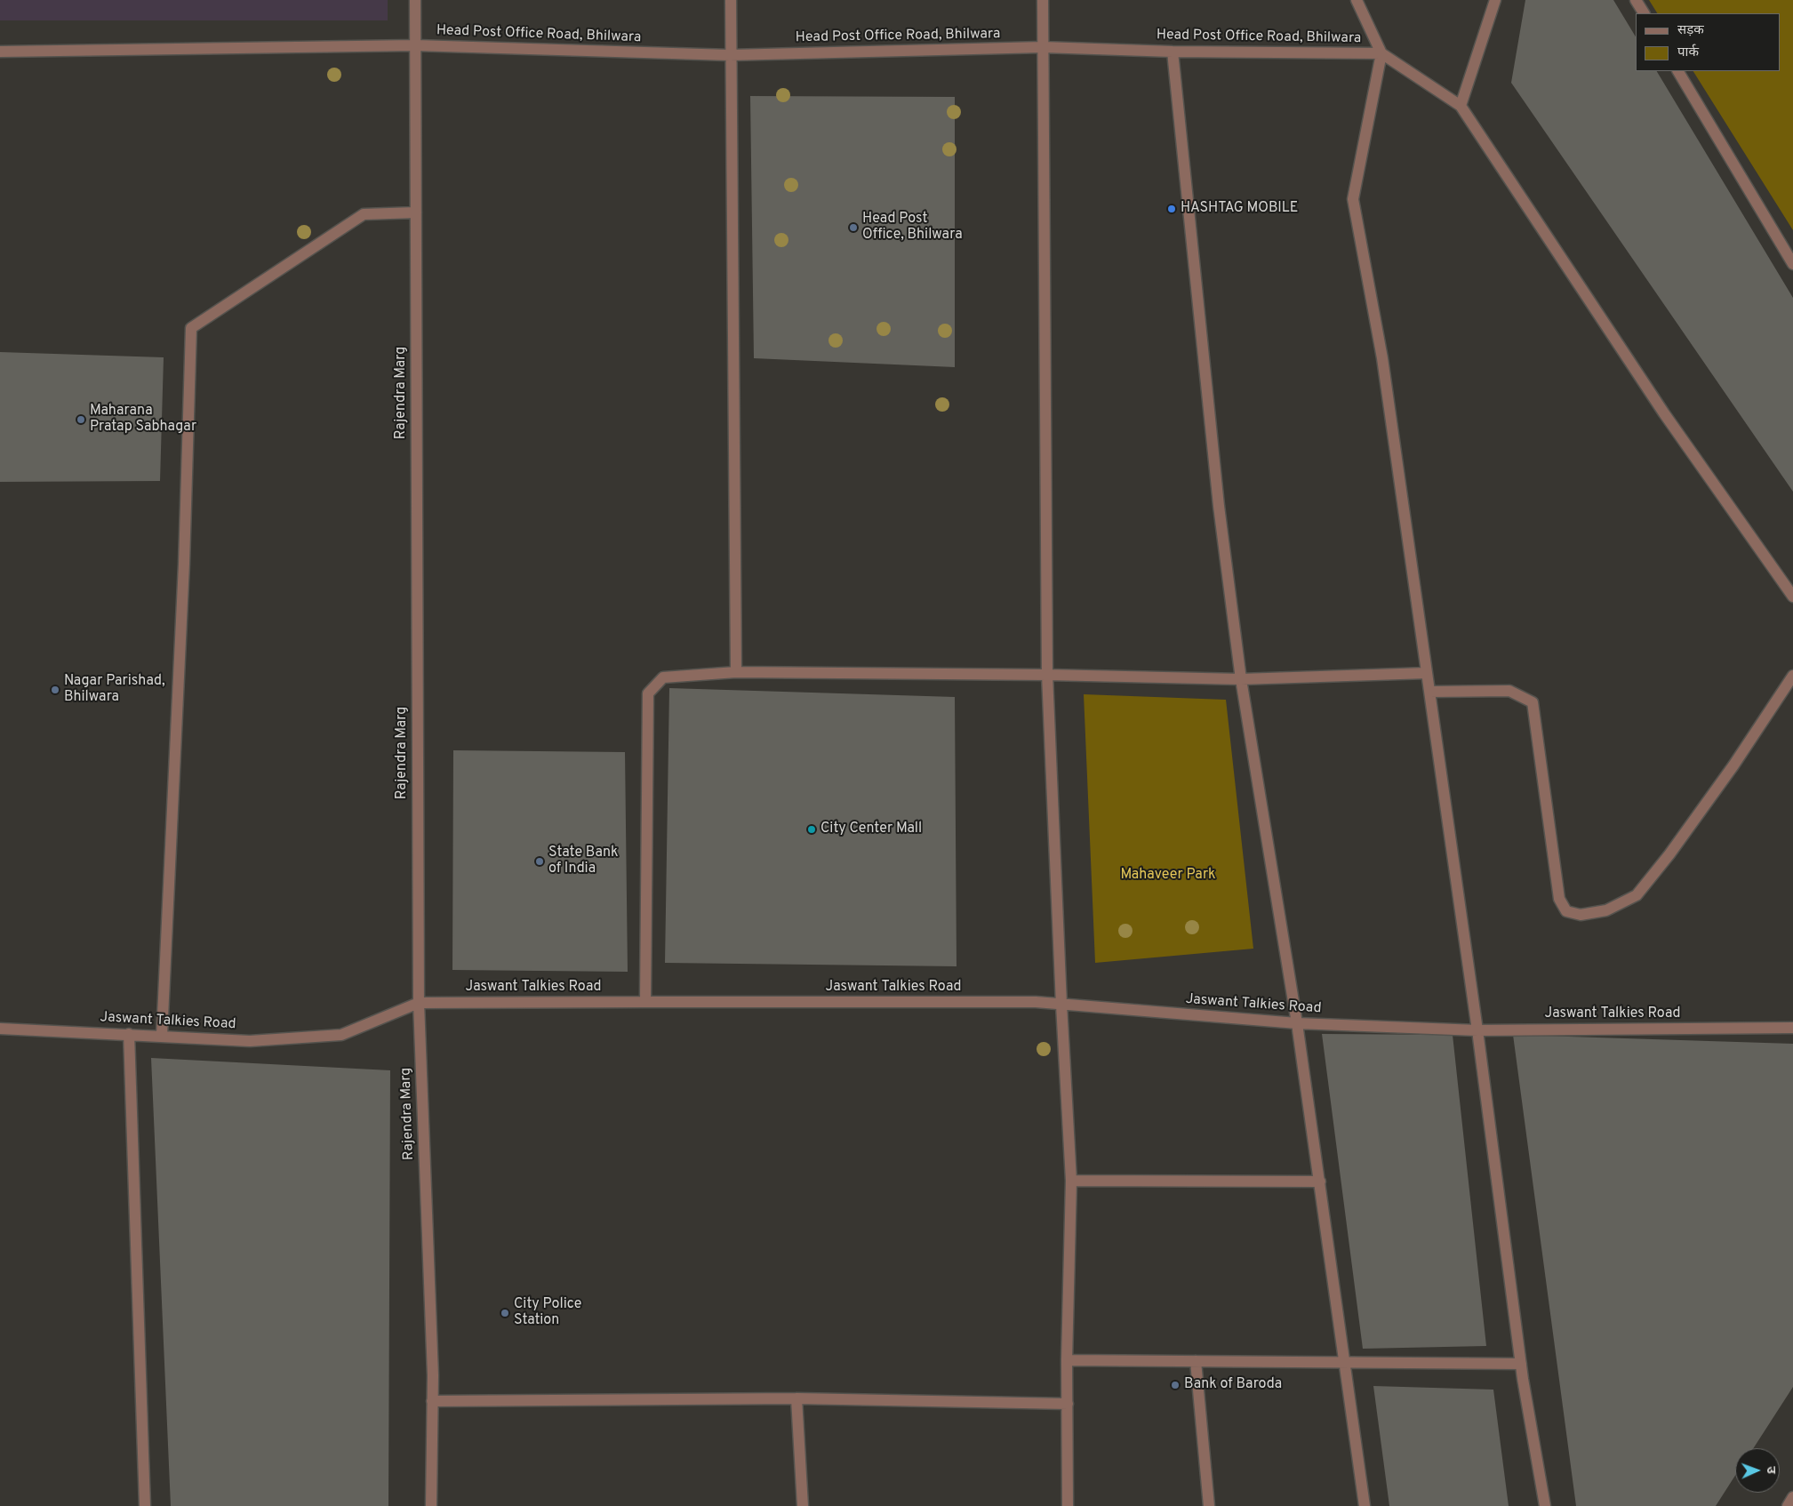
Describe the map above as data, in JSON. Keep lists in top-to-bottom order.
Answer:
{
  "streets": {
    "street": ["Head Post Office Road, Bhilwara", "Rajendra Marg", "Jaswant Talkies Road"]
  },
  "crossings": [
    ["Head Post Office Road, Bhilwara", "Rajendra Marg"],
    ["Rajendra Marg", "Jaswant Talkies Road"]
  ],
  "parks": ["Mahaveer Park"],
  "places": [
    "HASHTAG MOBILE",
    "Head Post Office, Bhilwara",
    "Maharana Pratap Sabhagar",
    "Nagar Parishad, Bhilwara",
    "City Center Mall",
    "State Bank of India",
    "City Police Station",
    "Bank of Baroda"
  ],
  "legend": ["सड़क", "पार्क"],
  "north": "right"
}
